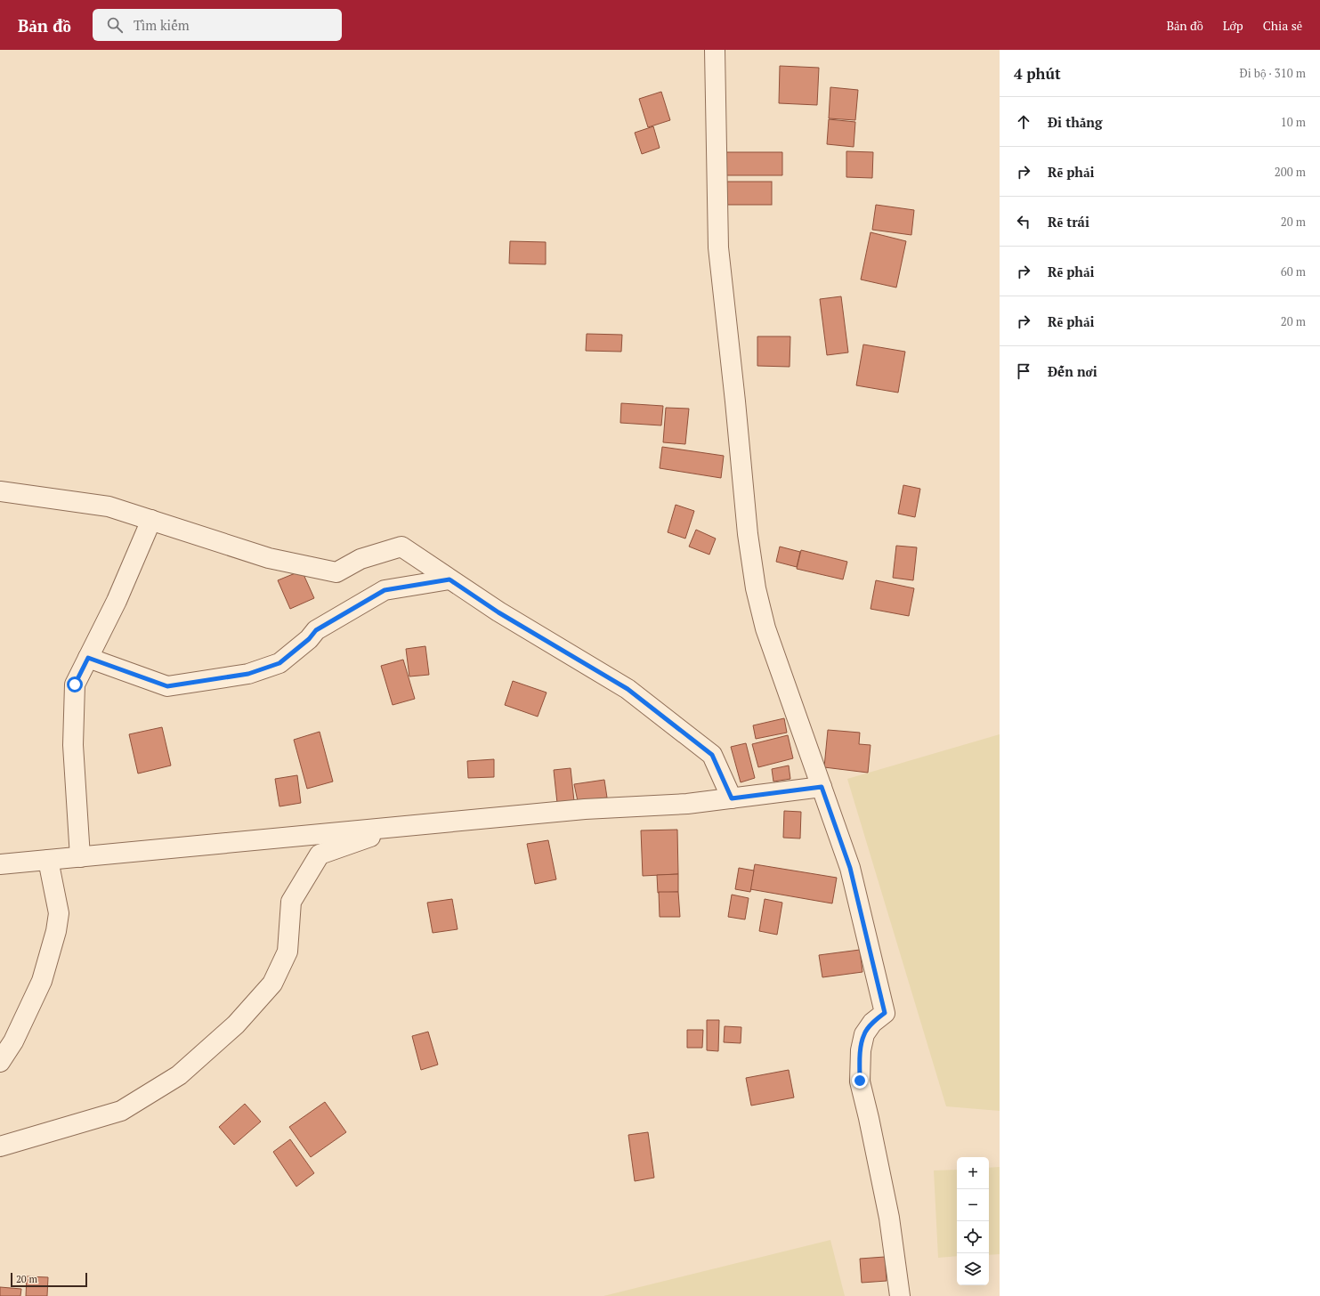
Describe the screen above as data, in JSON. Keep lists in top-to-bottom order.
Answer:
{
  "scale_bar": "20 m",
  "page": {
    "header": "Bản đồ",
    "search": "Tìm kiếm",
    "nav": ["Bản đồ", "Lớp", "Chia sẻ"],
    "heading": ["4 phút", "Đi bộ · 310 m"],
    "list": [
      ["Đi thẳng", "10 m"],
      ["Rẽ phải", "200 m"],
      ["Rẽ trái", "20 m"],
      ["Rẽ phải", "60 m"],
      ["Rẽ phải", "20 m"],
      "Đến nơi"
    ],
    "map_buttons": ["+", "−"],
    "scale": "20 m"
  }
}
